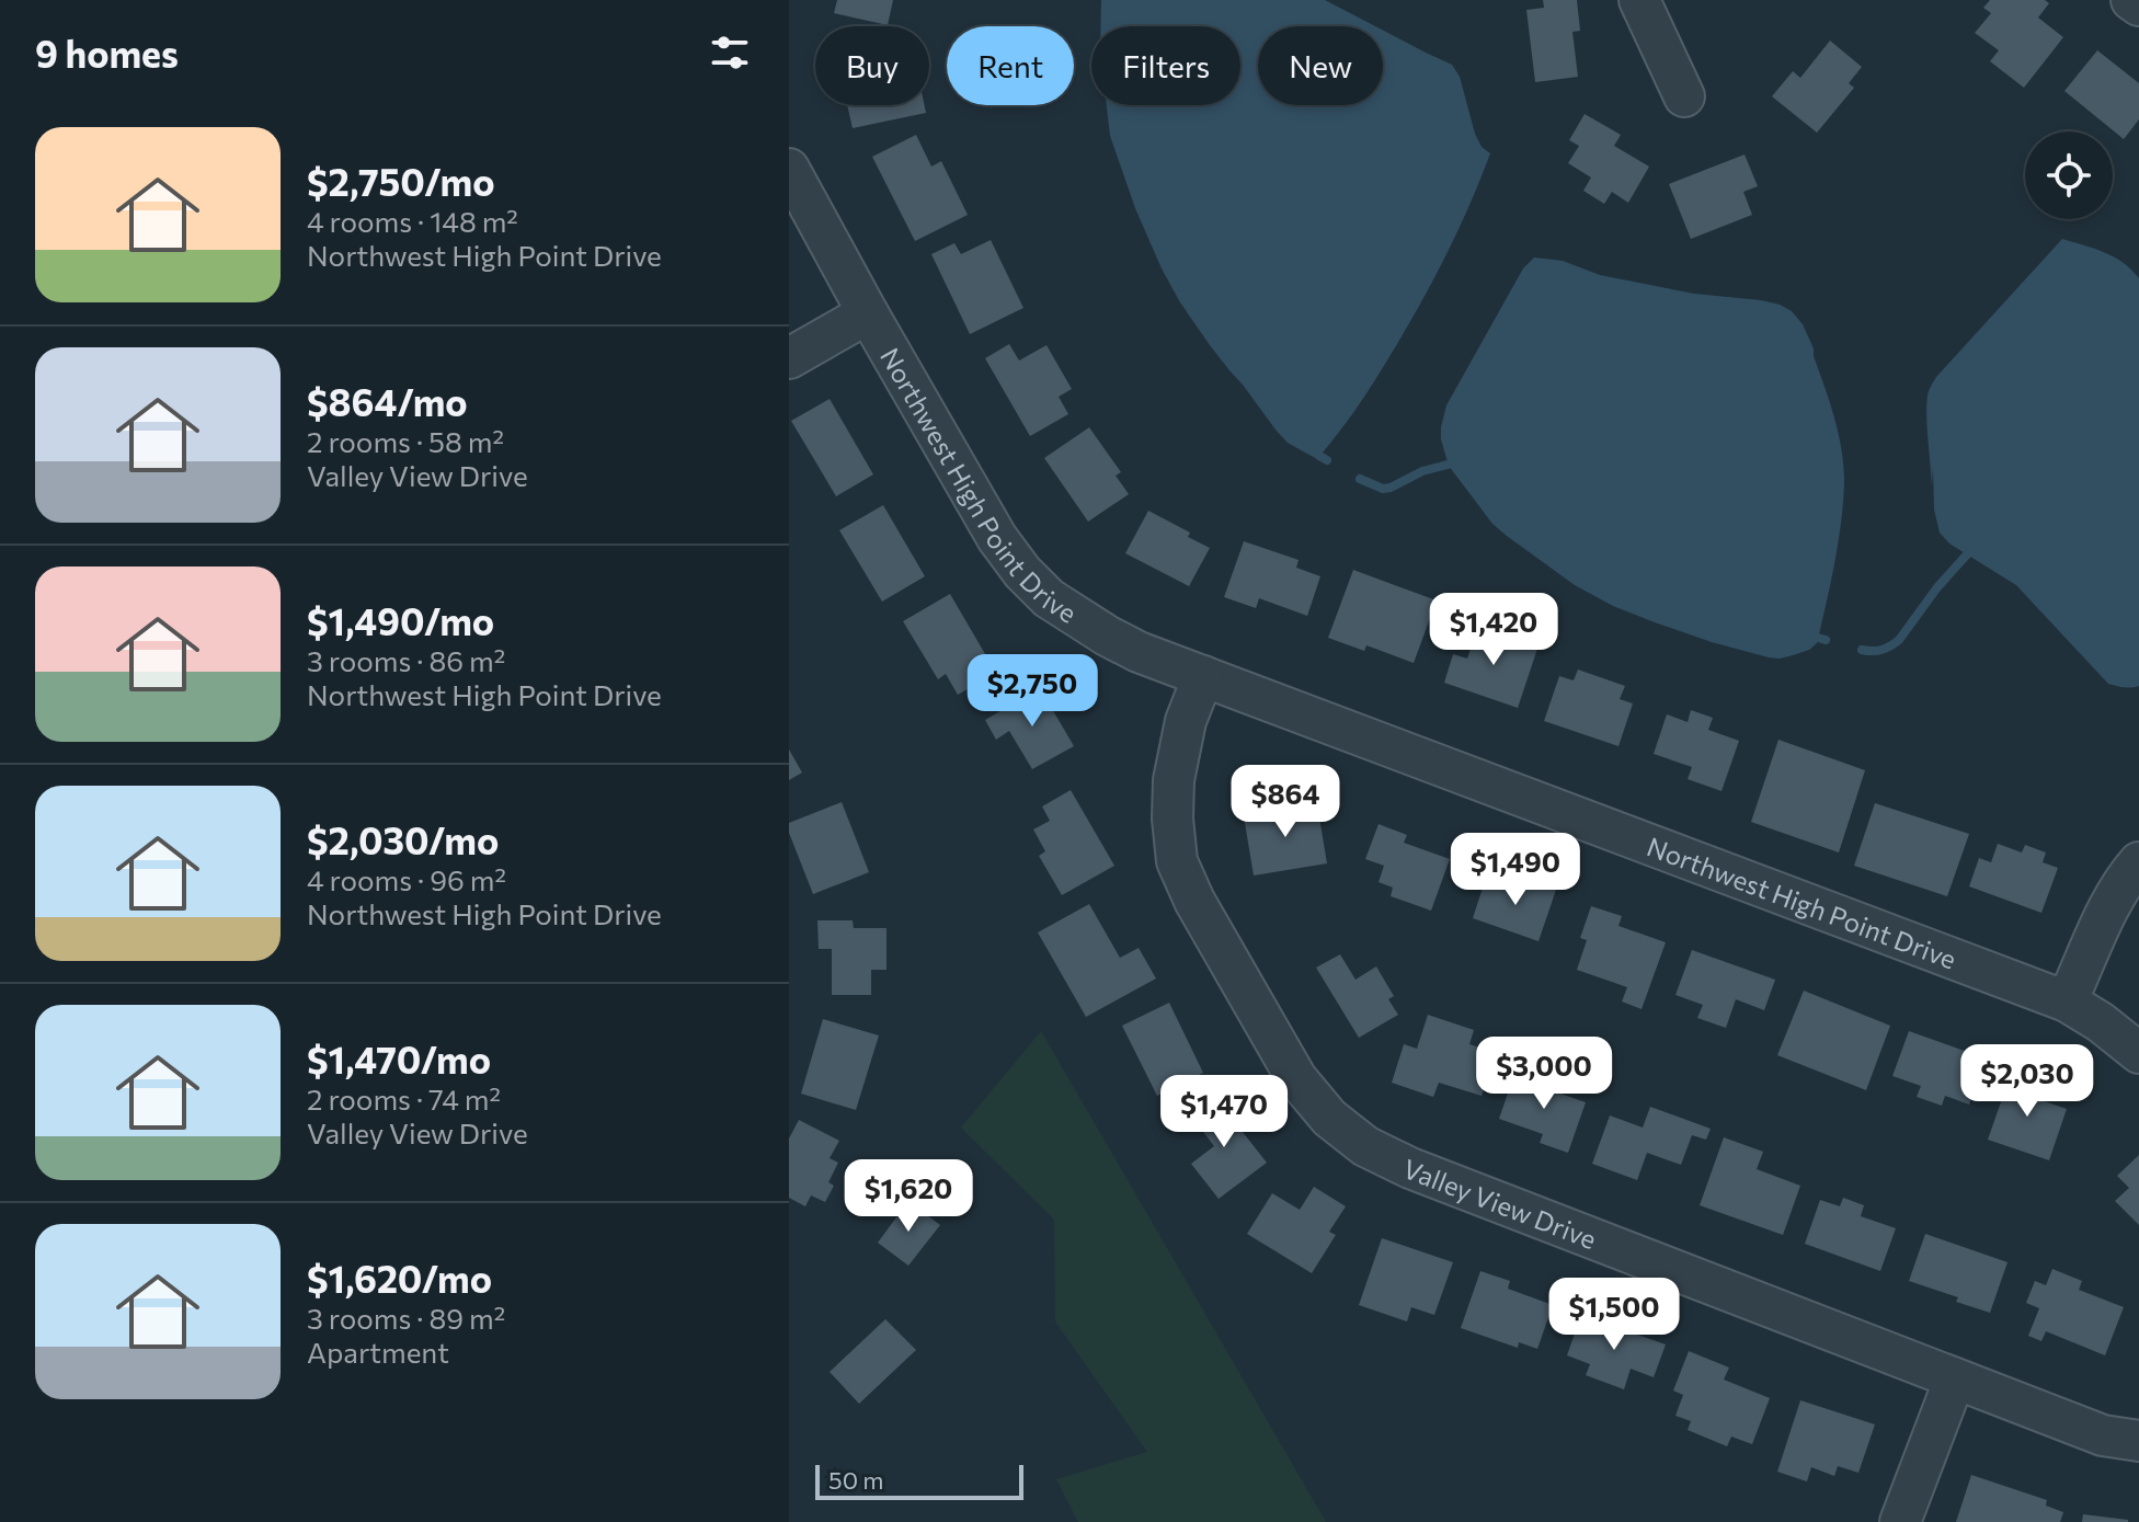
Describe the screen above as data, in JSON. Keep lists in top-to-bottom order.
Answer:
{
  "streets": {
    "street": ["Northwest High Point Drive", "Valley View Drive"]
  },
  "crossings": [
    ["Northwest High Point Drive", "Valley View Drive"]
  ],
  "scale_bar": "50 m",
  "page": {
    "heading": "9 homes",
    "chip": [
      "Buy",
      "Rent",
      "Filters",
      "New"
    ],
    "list": [
      {
        "name": "$2,750/mo",
        "note": "4 rooms · 148 m² · Northwest High Point Drive"
      },
      {
        "name": "$864/mo",
        "note": "2 rooms · 58 m² · Valley View Drive"
      },
      {
        "name": "$1,490/mo",
        "note": "3 rooms · 86 m² · Northwest High Point Drive"
      },
      {
        "name": "$2,030/mo",
        "note": "4 rooms · 96 m² · Northwest High Point Drive"
      },
      {
        "name": "$1,470/mo",
        "note": "2 rooms · 74 m² · Valley View Drive"
      },
      {
        "name": "$1,620/mo",
        "note": "3 rooms · 89 m² · Apartment"
      }
    ],
    "price": [
      "$1,420",
      "$2,750",
      "$864",
      "$1,490",
      "$3,000",
      "$2,030",
      "$1,470",
      "$1,620",
      "$1,500"
    ],
    "scale": "50 m"
  }
}
